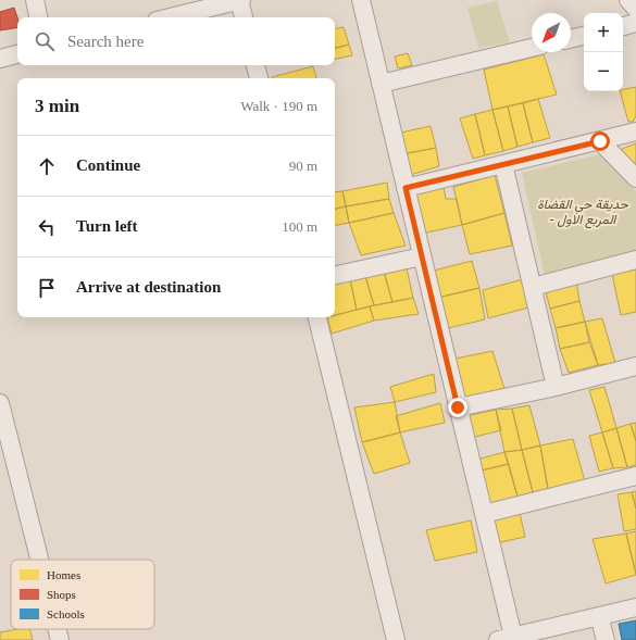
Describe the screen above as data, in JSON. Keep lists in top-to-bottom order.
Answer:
{
  "parks": ["حديقة حي القضاة - المربع الاول"],
  "legend": ["Homes", "Shops", "Schools"],
  "north": "bottom left",
  "page": {
    "map_buttons": ["+", "−"],
    "search": "Search here",
    "heading": ["3 min", "Walk · 190 m"],
    "list": [
      ["Continue", "90 m"],
      ["Turn left", "100 m"],
      "Arrive at destination"
    ]
  }
}
